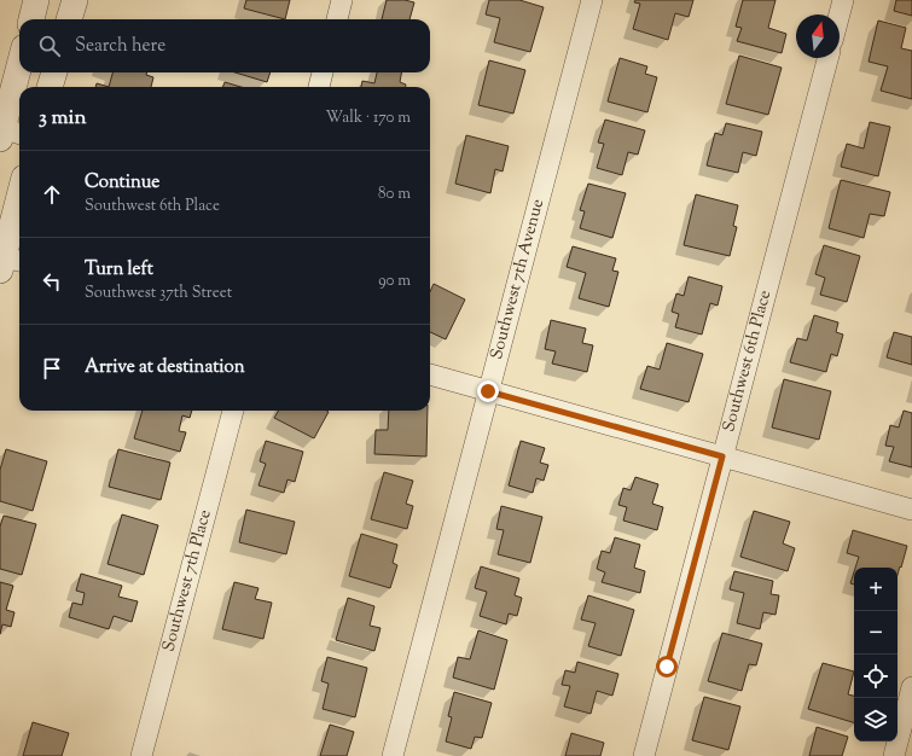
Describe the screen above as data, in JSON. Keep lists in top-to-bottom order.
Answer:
{
  "streets": {
    "street": ["Southwest 7th Avenue", "Southwest 6th Place", "Southwest 7th Place"]
  },
  "north": "top",
  "page": {
    "search": "Search here",
    "heading": ["3 min", "Walk · 170 m"],
    "list": [
      ["Continue", "Southwest 6th Place", "80 m"],
      ["Turn left", "Southwest 37th Street", "90 m"],
      "Arrive at destination"
    ],
    "map_buttons": ["+", "−"]
  }
}
